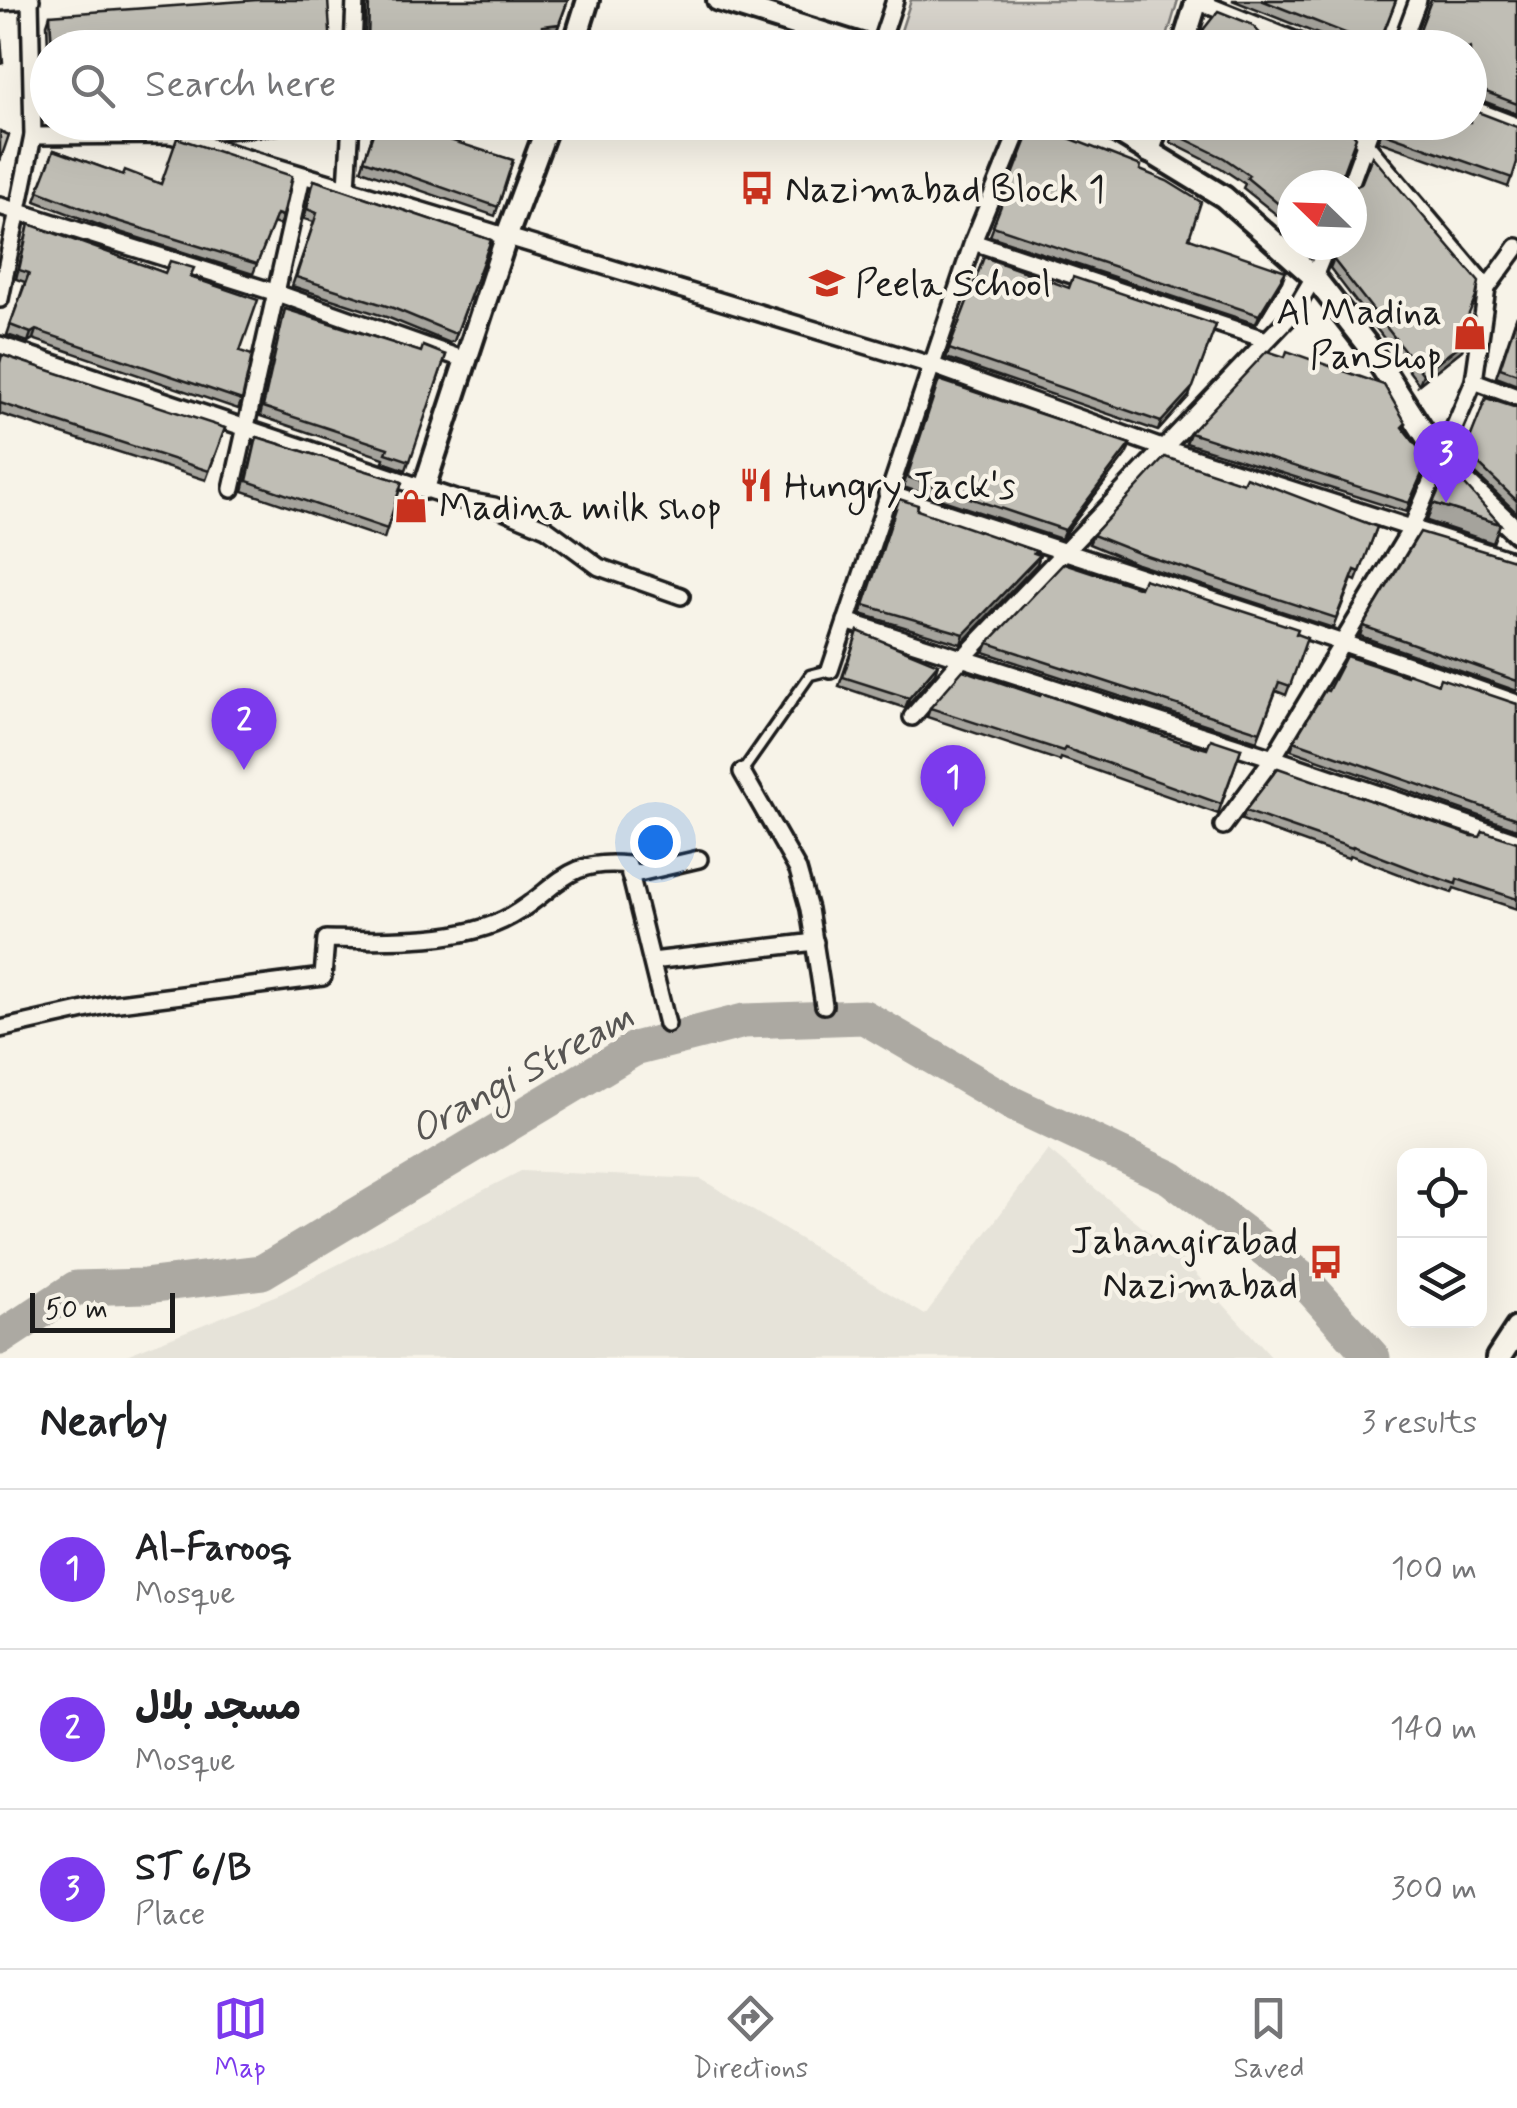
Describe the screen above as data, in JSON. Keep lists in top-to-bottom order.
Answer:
{
  "water": ["Orangi Stream"],
  "places": {
    "bus stop": ["Nazimabad Block 1", "Jahangirabad Nazimabad"],
    "school or university": ["Peela School"],
    "shop": ["Al Madina PanShop", "Madina milk shop"],
    "restaurant": ["Hungry Jack's"]
  },
  "scale_bar": "50 m",
  "north": "top left",
  "page": {
    "search": "Search here",
    "pins": ["3", "2", "1"],
    "scale": "50 m",
    "heading": ["Nearby", "3 results"],
    "list": [
      {
        "mark": "1",
        "name": "Al-Farooq",
        "note": "Mosque",
        "value": "100 m"
      },
      {
        "mark": "2",
        "name": "مسجد بلال",
        "note": "Mosque",
        "value": "140 m"
      },
      {
        "mark": "3",
        "name": "ST 6/B",
        "note": "Place",
        "value": "300 m"
      }
    ],
    "nav": ["Map", "Directions", "Saved"]
  }
}
